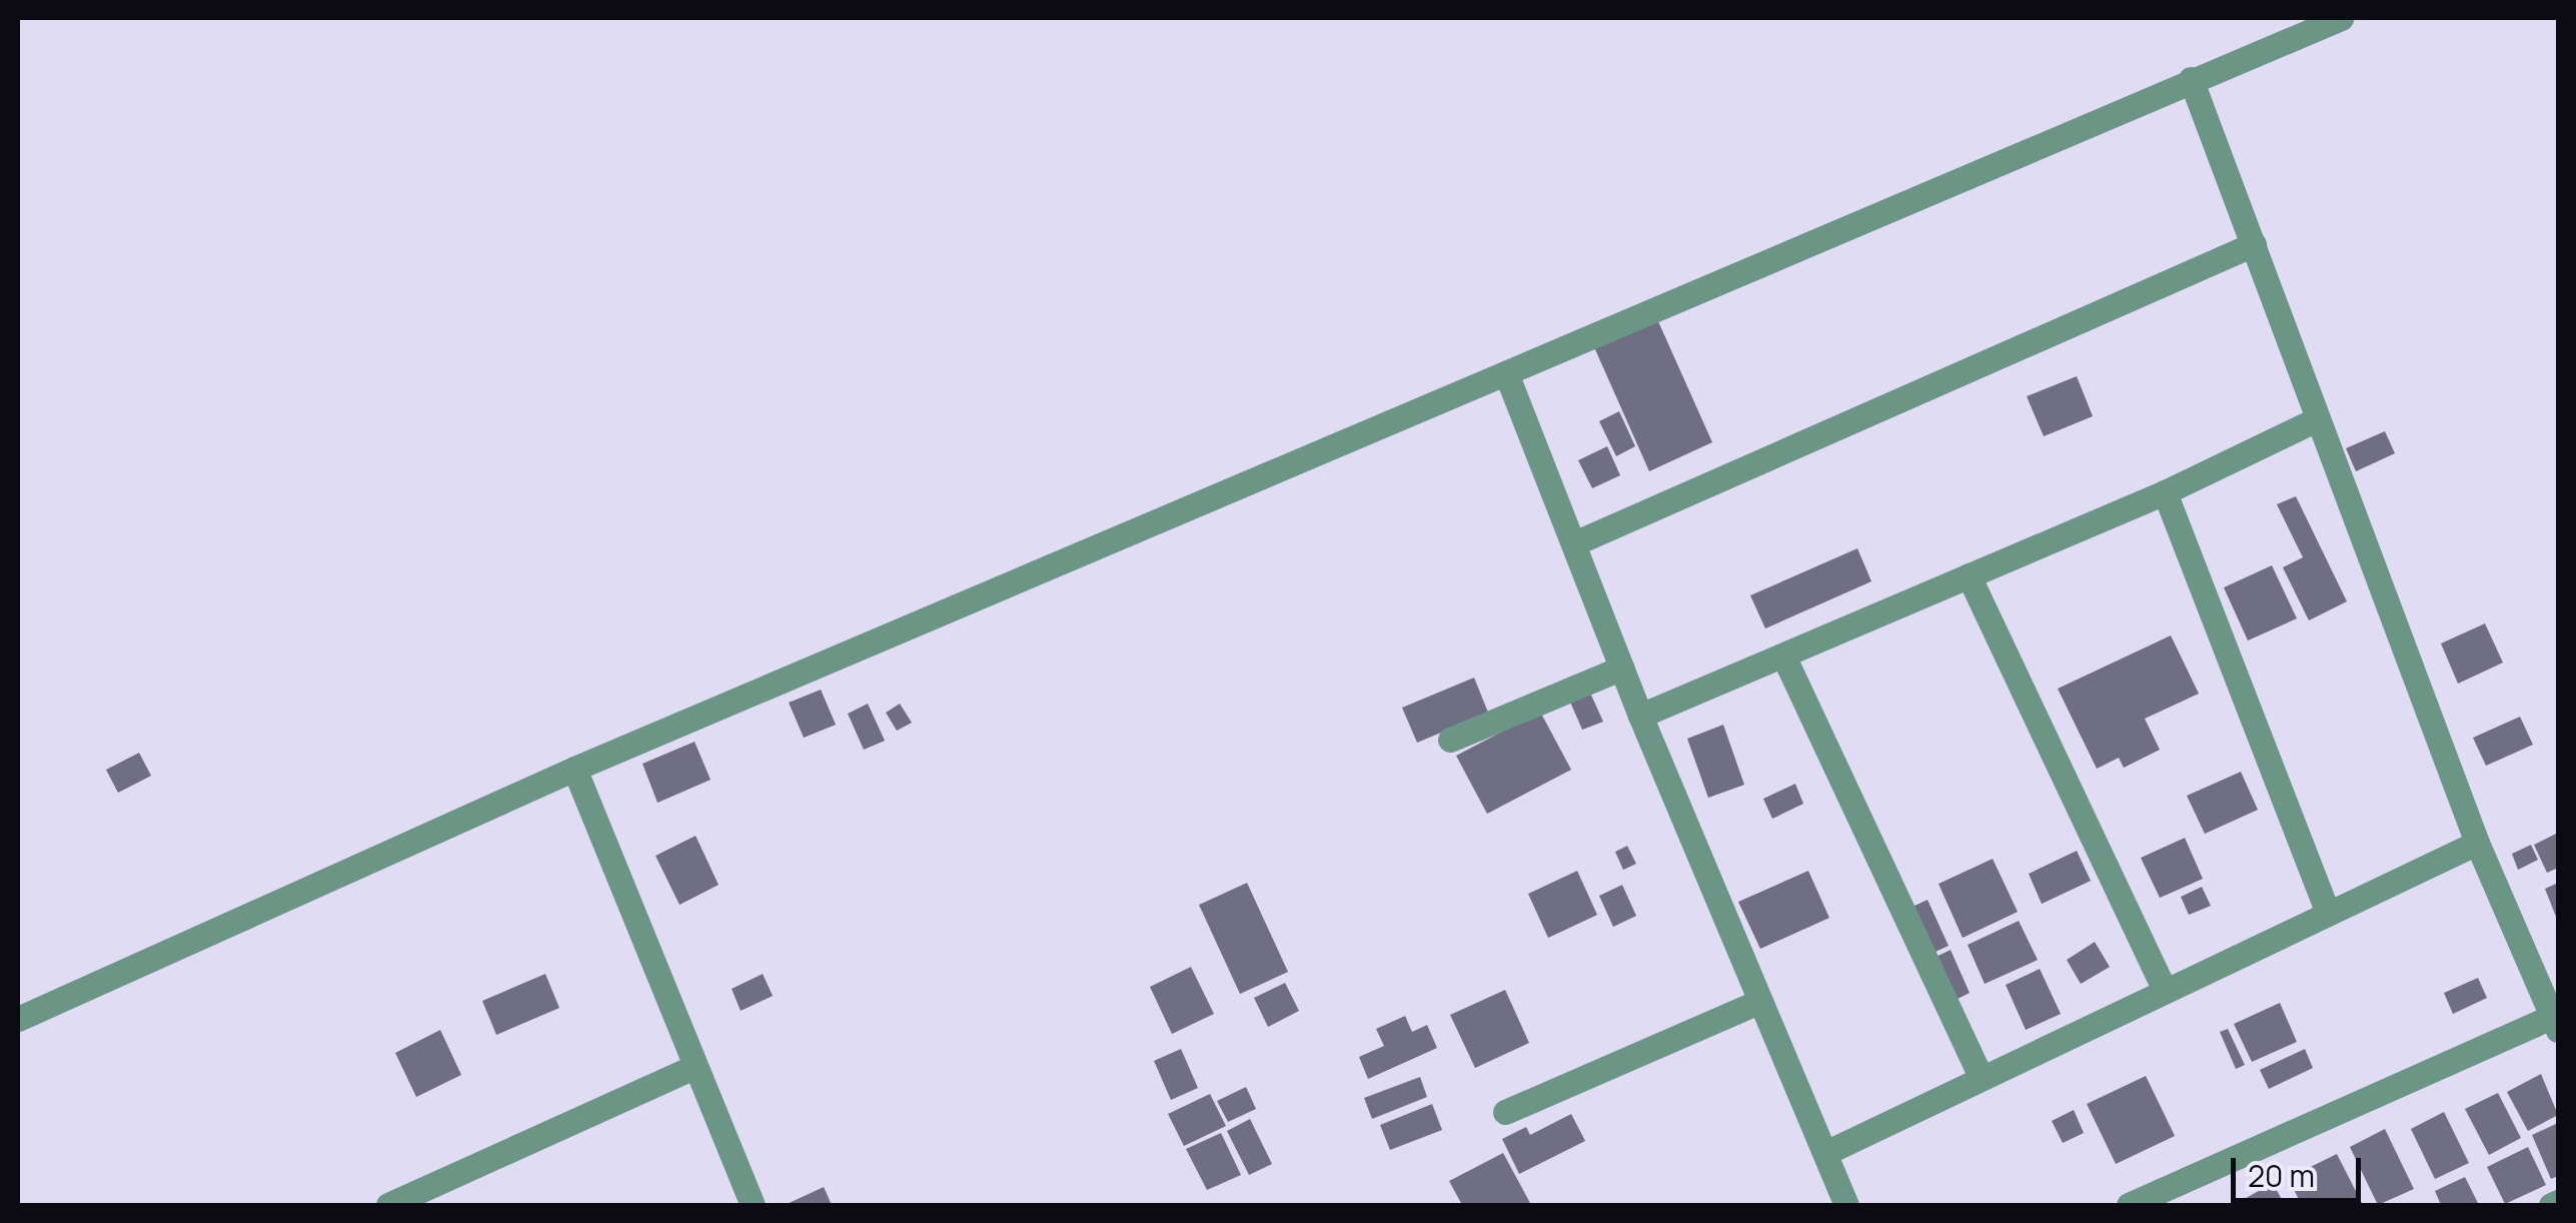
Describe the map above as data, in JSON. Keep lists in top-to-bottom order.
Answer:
{
  "scale_bar": "20 m"
}
